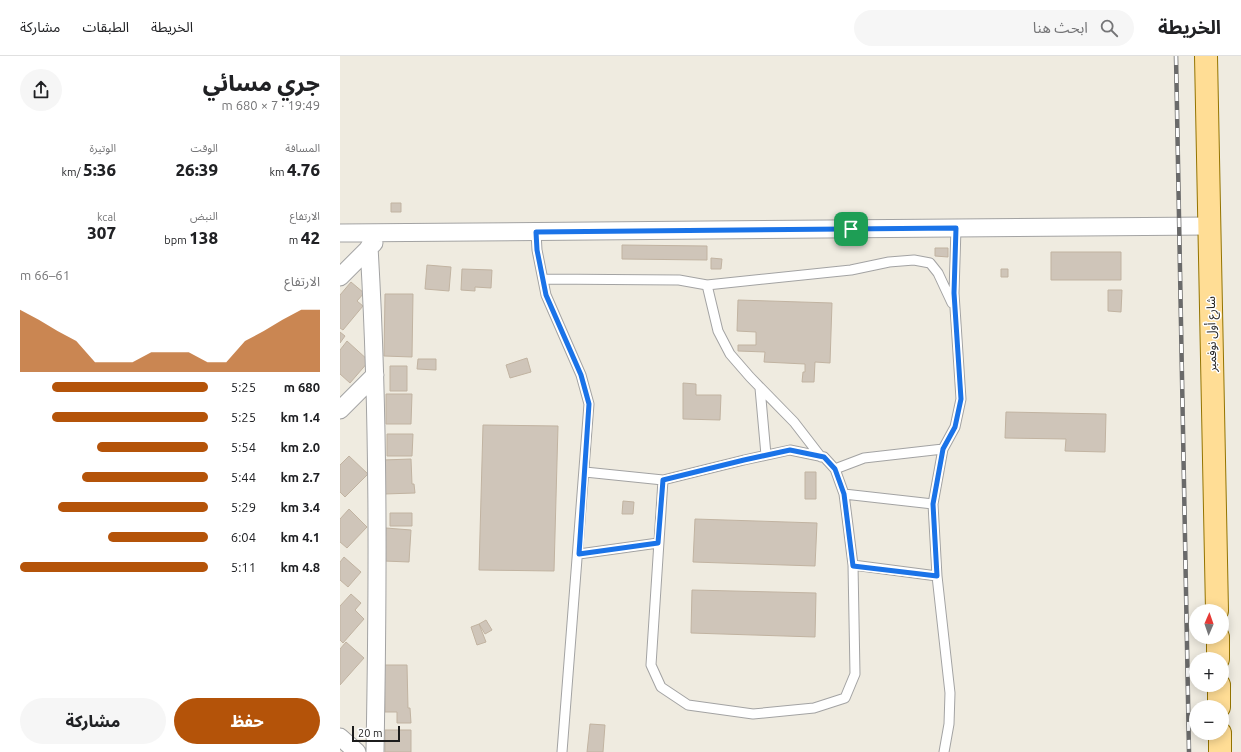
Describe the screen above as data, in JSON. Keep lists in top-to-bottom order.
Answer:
{
  "streets": {
    "main road": ["شارع أول نوفمبر"]
  },
  "scale_bar": "20 m",
  "north": "top",
  "page": {
    "header": "الخريطة",
    "search": "ابحث هنا",
    "nav": ["الخريطة", "الطبقات", "مشاركة"],
    "heading": ["جري مسائي", "19:49 · 7 × 680 m"],
    "stats": [
      ["المسافة", "4.76 km"],
      ["الوقت", "26:39"],
      ["الوتيرة", "5:36 /km"],
      ["الارتفاع", "42 m"],
      ["النبض", "138 bpm"],
      ["kcal", "307"]
    ],
    "chart": ["الارتفاع", "61–66 m"],
    "list": [
      {
        "name": "680 m",
        "note": "5:25"
      },
      {
        "name": "1.4 km",
        "note": "5:25"
      },
      {
        "name": "2.0 km",
        "note": "5:54"
      },
      {
        "name": "2.7 km",
        "note": "5:44"
      },
      {
        "name": "3.4 km",
        "note": "5:29"
      },
      {
        "name": "4.1 km",
        "note": "6:04"
      },
      {
        "name": "4.8 km",
        "note": "5:11"
      }
    ],
    "map_buttons": ["+", "−"],
    "buttons": ["حفظ", "مشاركة"],
    "scale": "20 m"
  }
}
